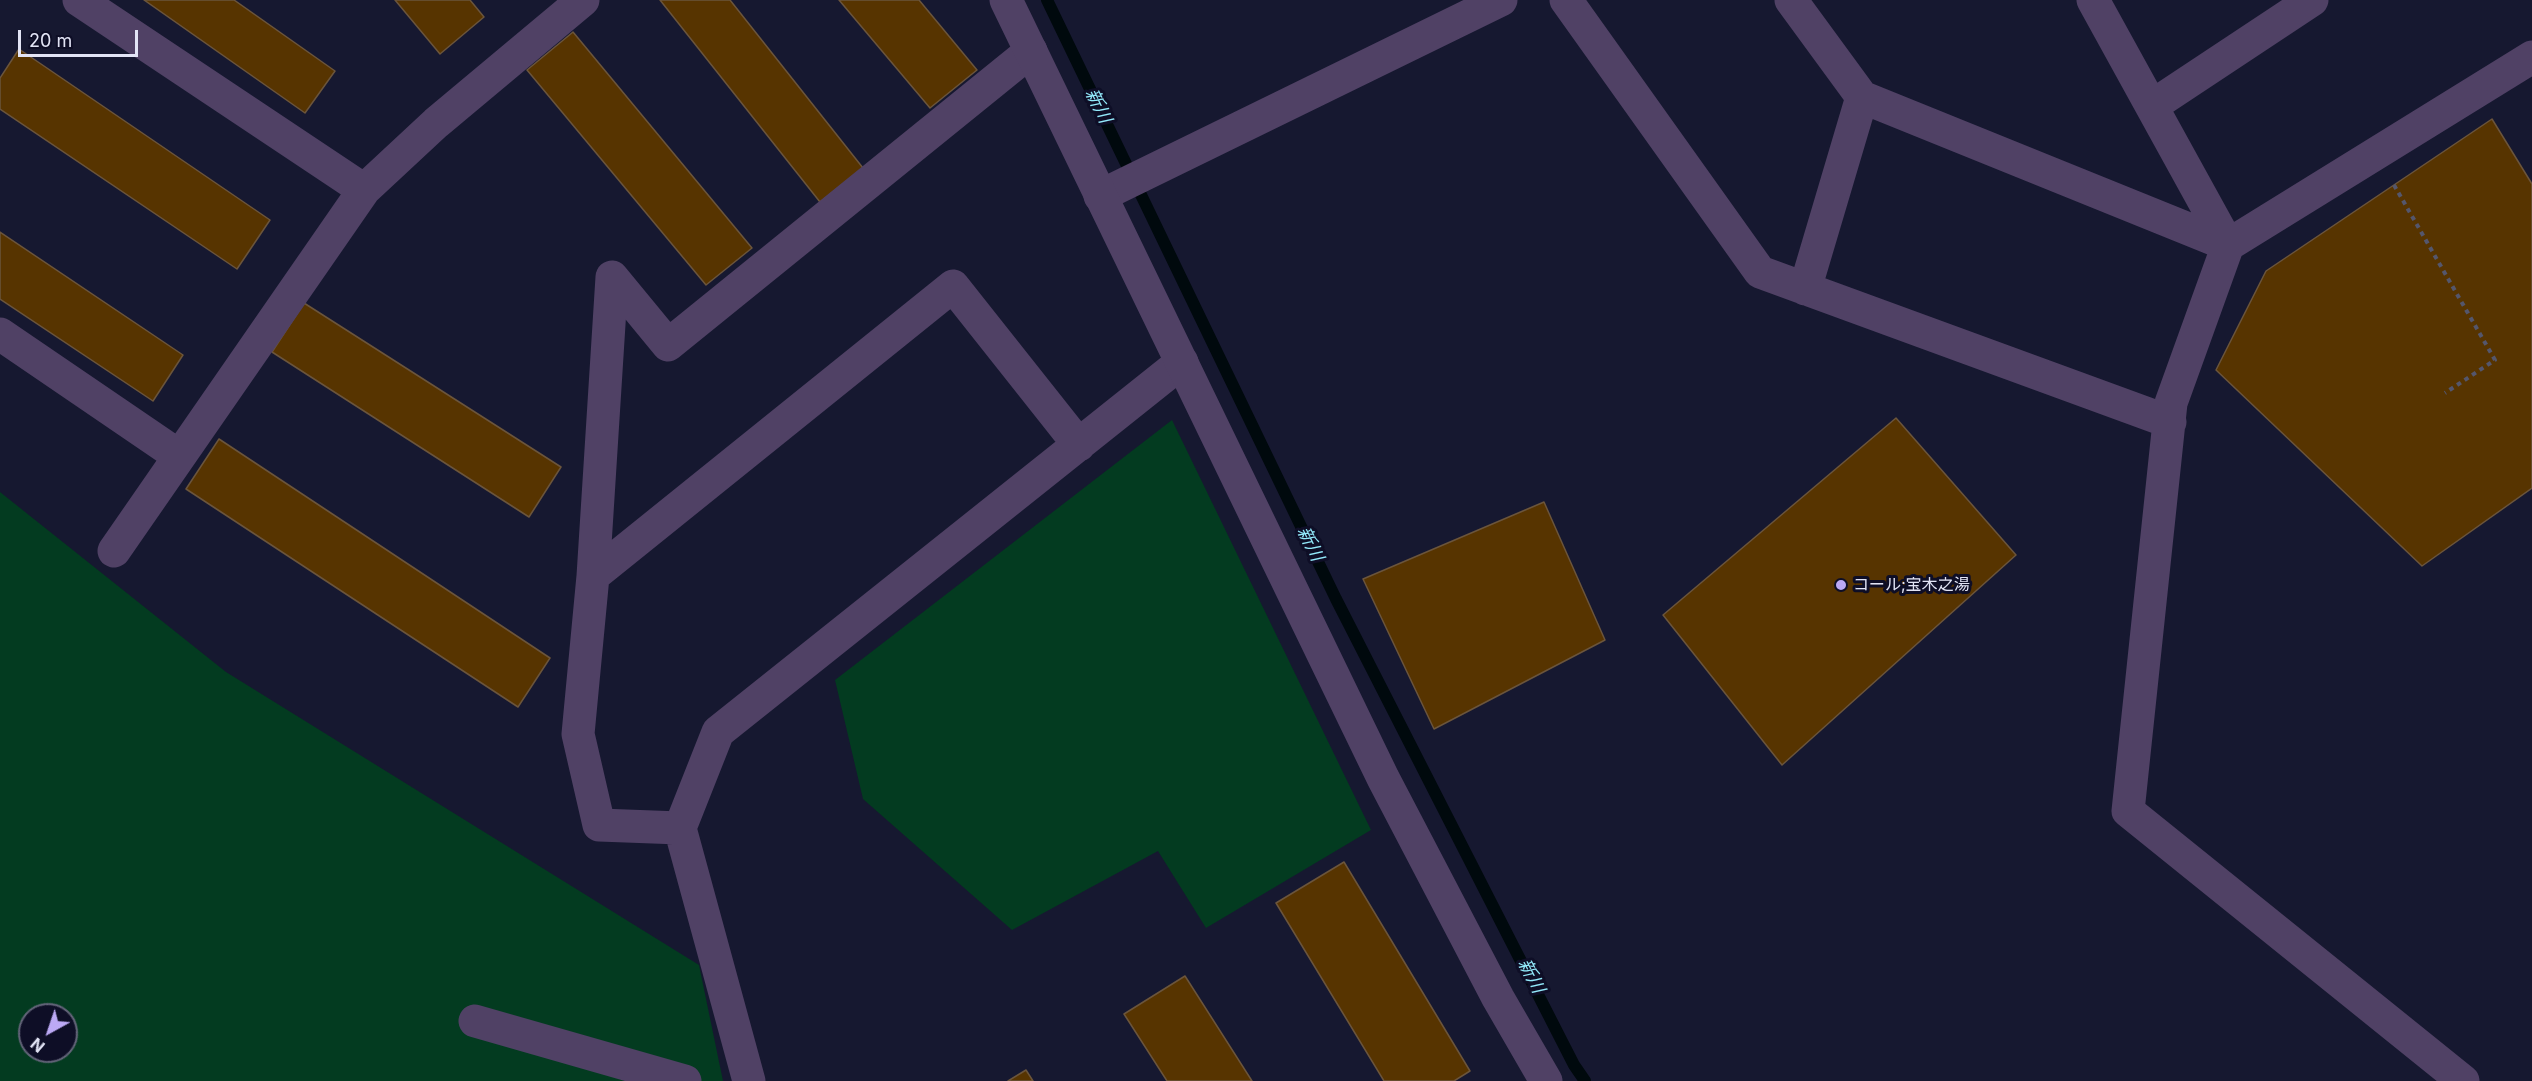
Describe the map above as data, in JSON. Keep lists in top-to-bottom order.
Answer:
{
  "water": ["新川"],
  "places": ["コール;宝木之湯"],
  "scale_bar": "20 m",
  "north": "bottom left"
}
